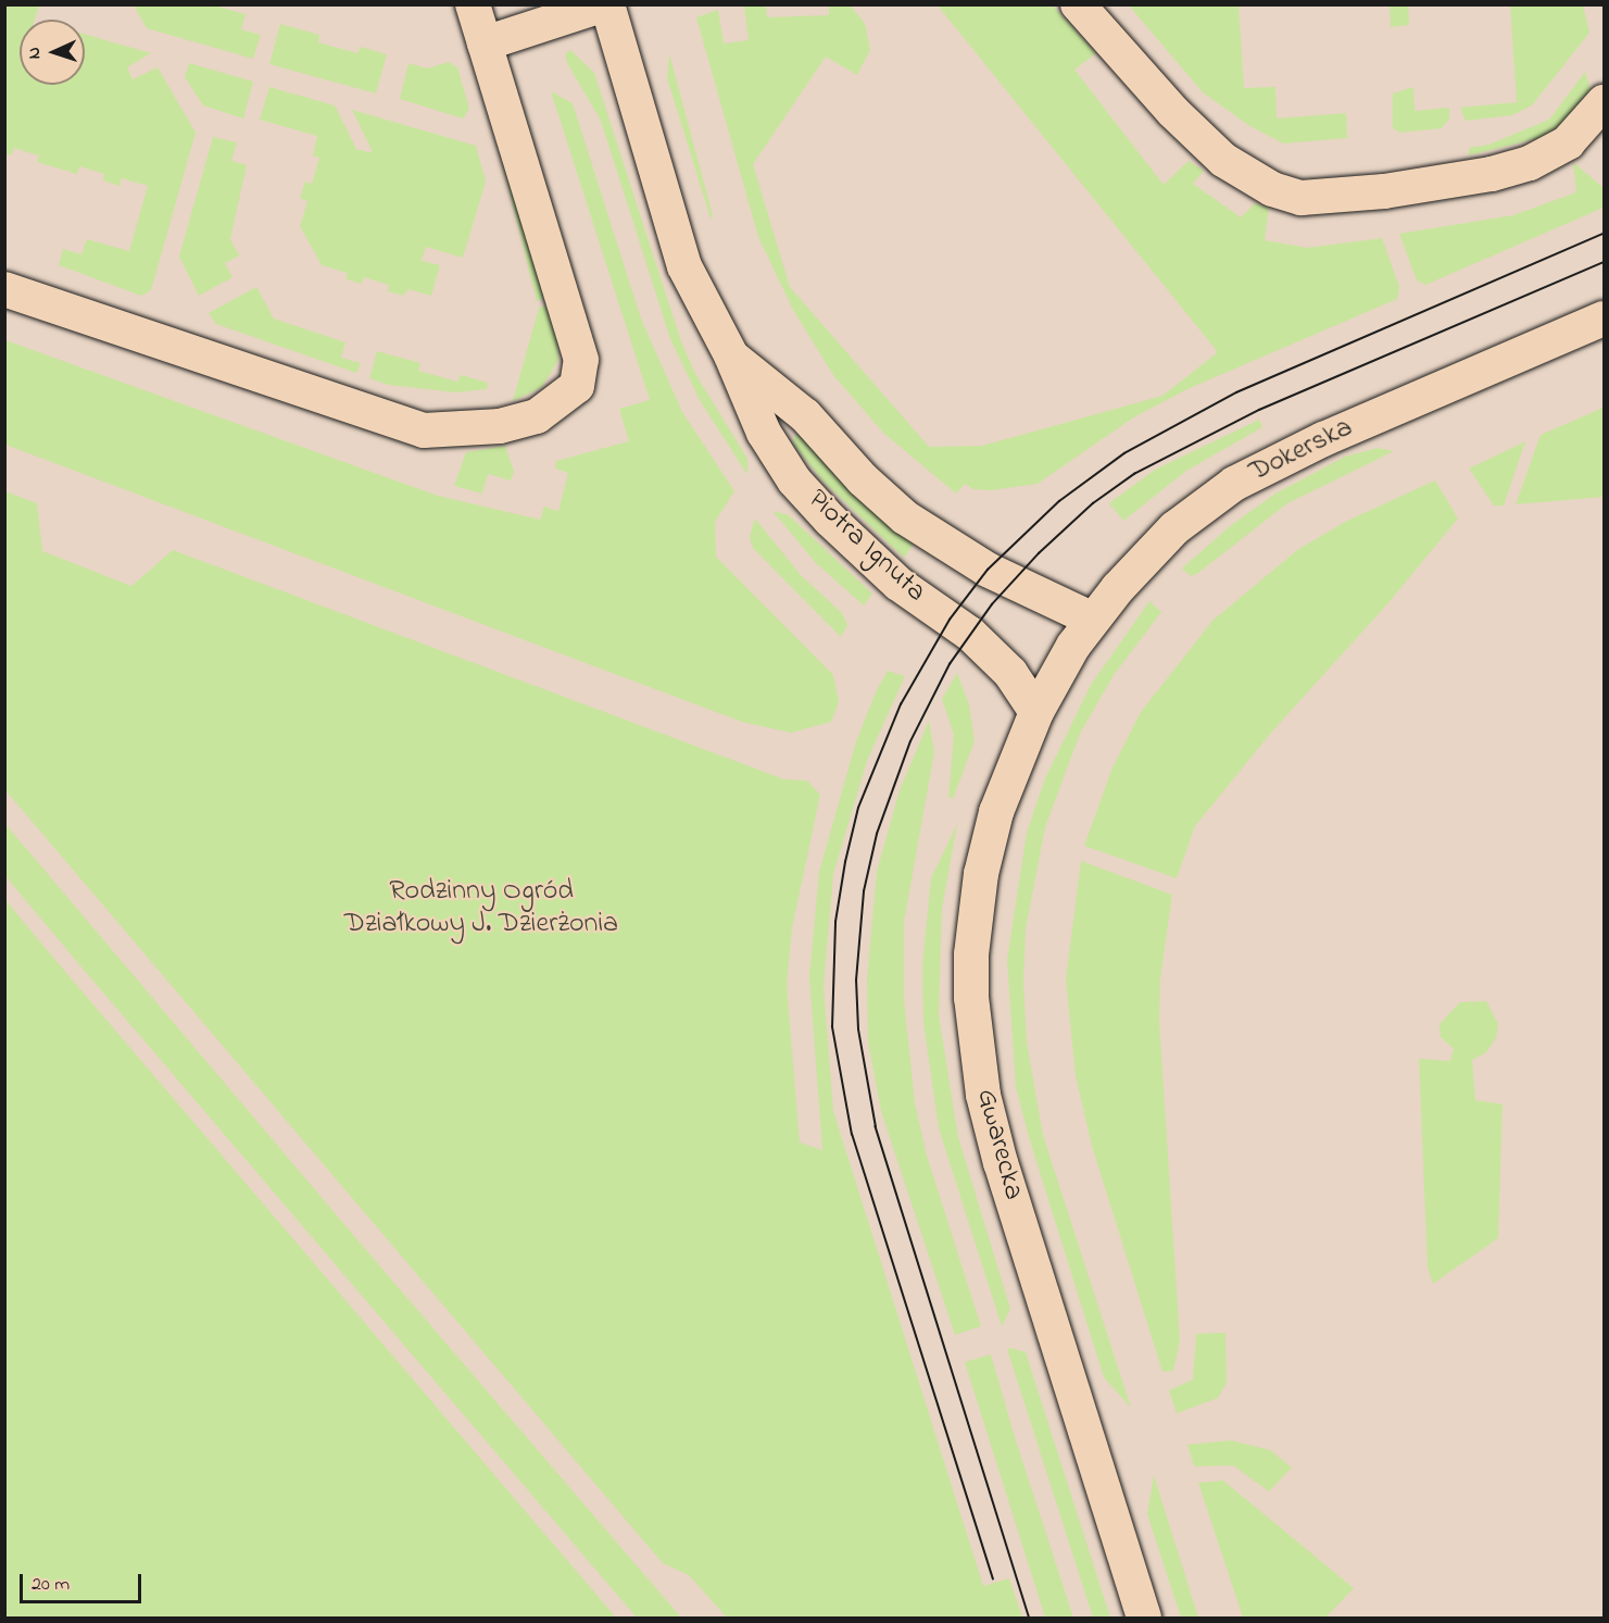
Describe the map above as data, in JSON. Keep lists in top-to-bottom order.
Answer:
{
  "streets": {
    "street": ["Dokerska", "Piotra Ignuta", "Gwarecka"]
  },
  "crossings": [
    ["Dokerska", "Piotra Ignuta"],
    ["Dokerska", "Gwarecka"],
    ["Piotra Ignuta", "Gwarecka"]
  ],
  "parks": ["Rodzinny Ogród Działkowy J. Dzierżonia"],
  "scale_bar": "20 m",
  "north": "left"
}
